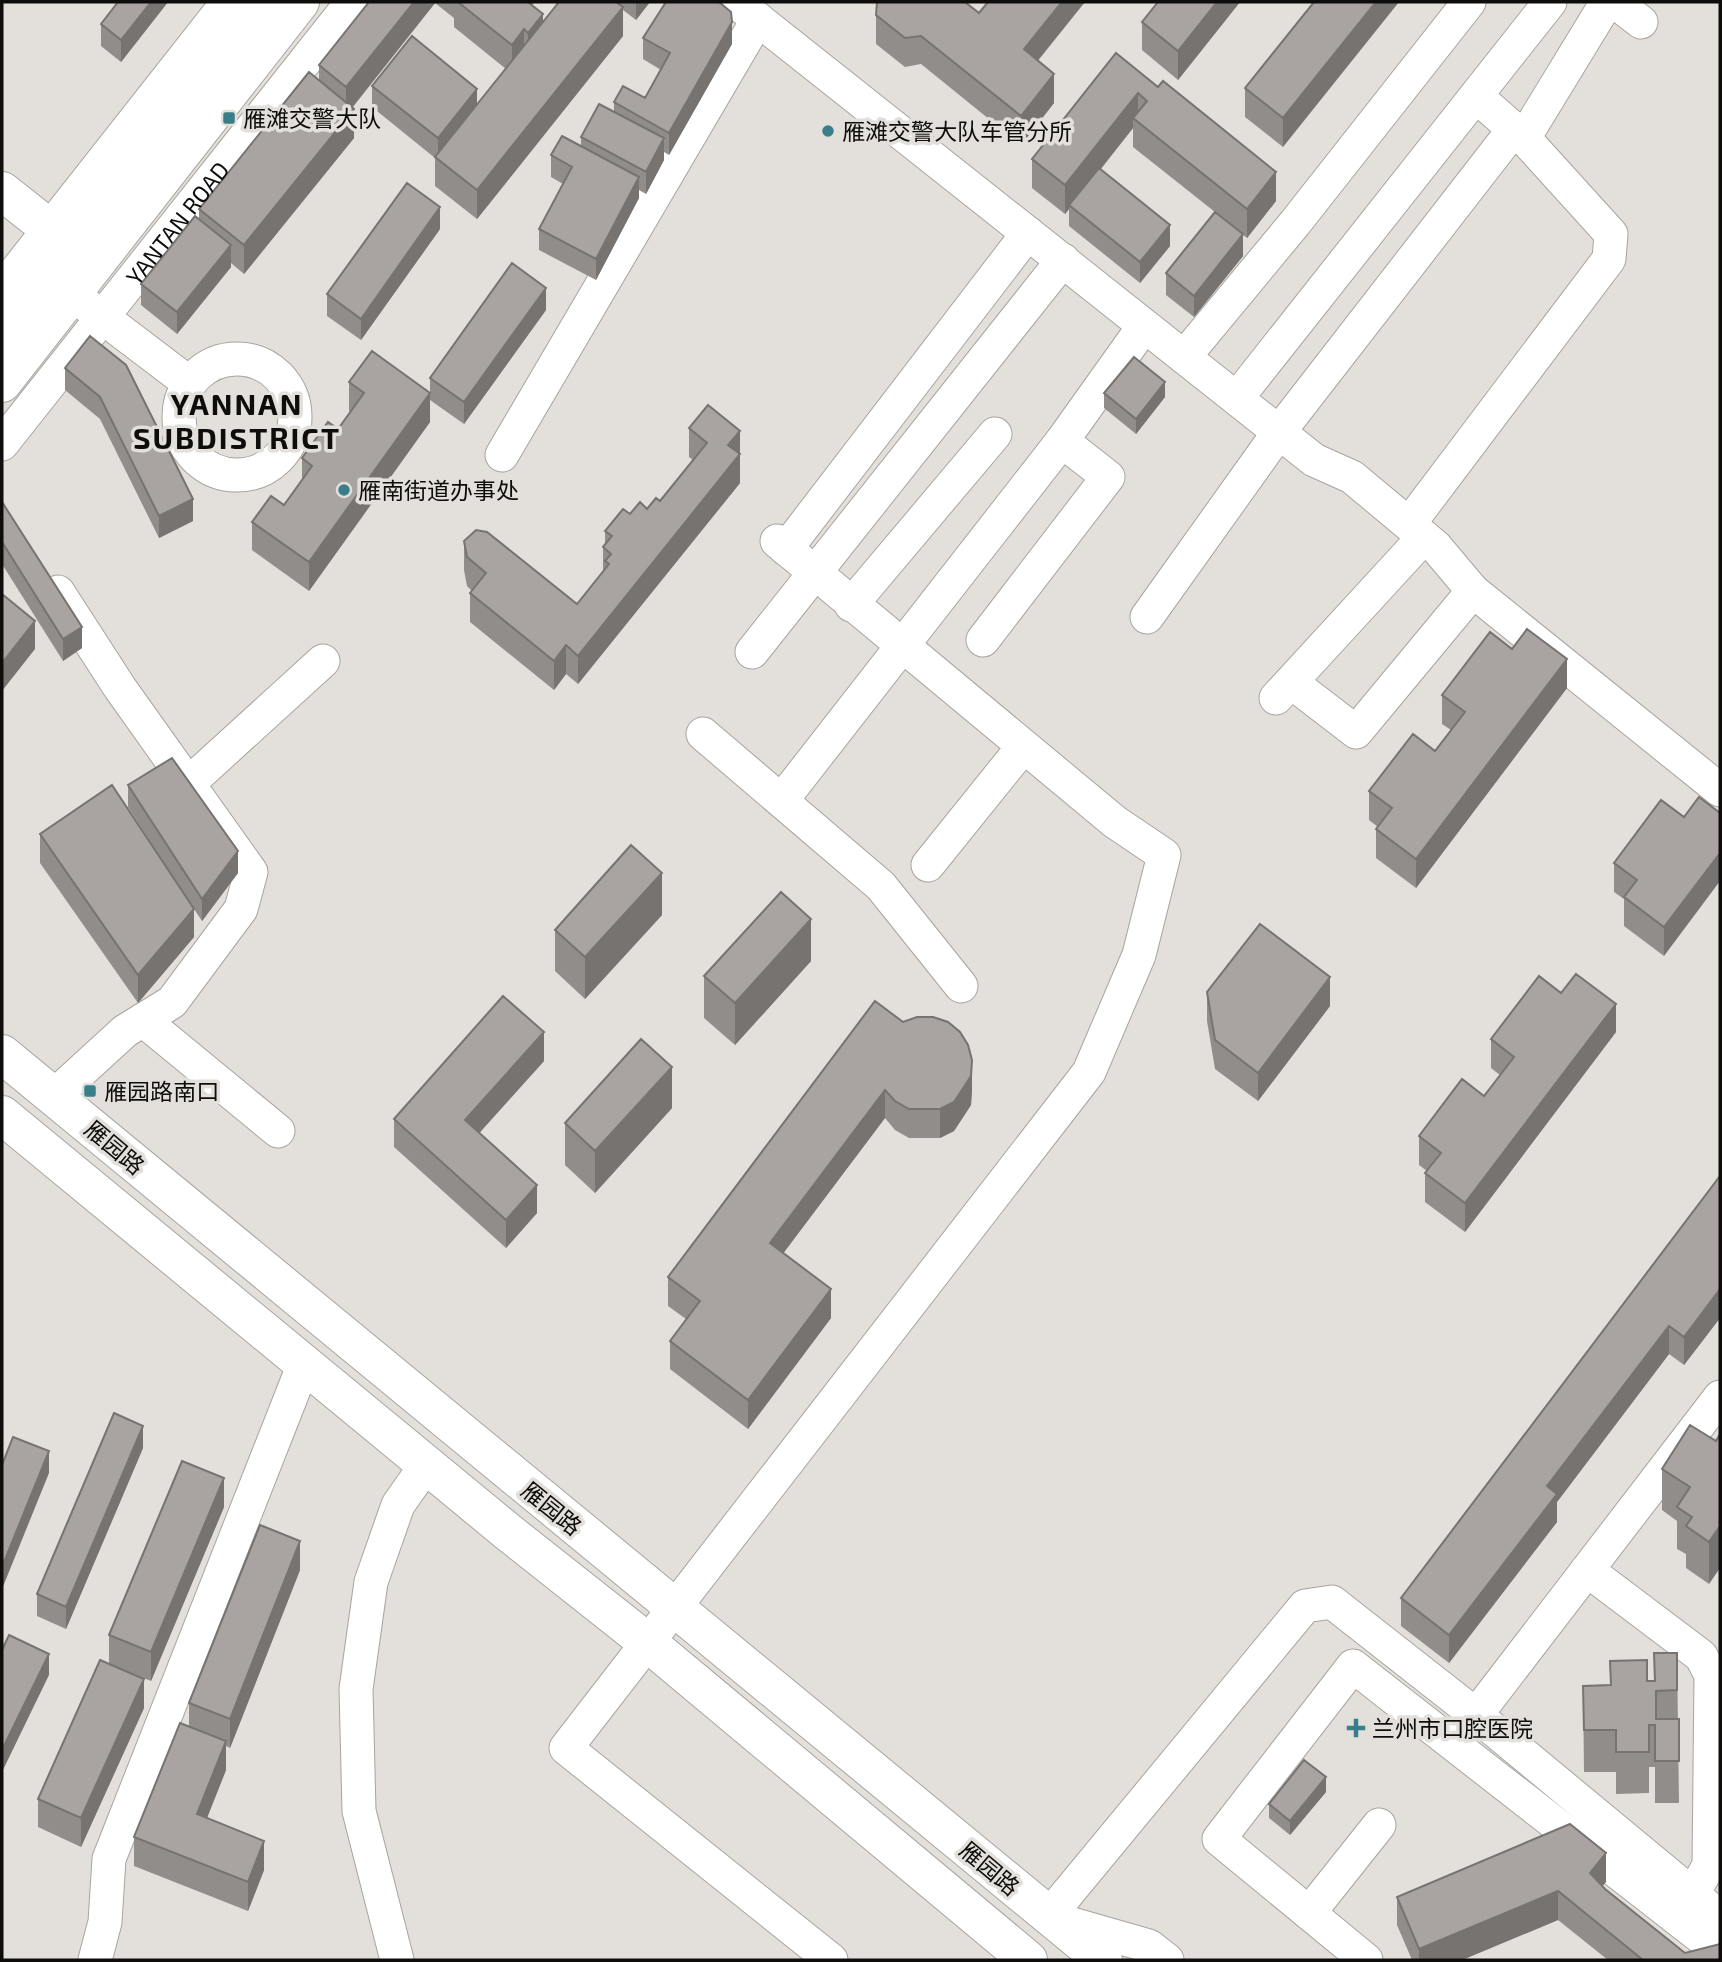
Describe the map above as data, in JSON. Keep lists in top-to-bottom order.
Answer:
{
  "streets": {
    "main road": ["YANTAN ROAD", "雁园路"]
  },
  "districts": ["YANNAN SUBDISTRICT"],
  "places": {
    "transit": ["雁滩交警大队", "雁园路南口"],
    "other": ["雁滩交警大队车管分所", "雁南街道办事处"],
    "health": ["兰州市口腔医院"]
  }
}
